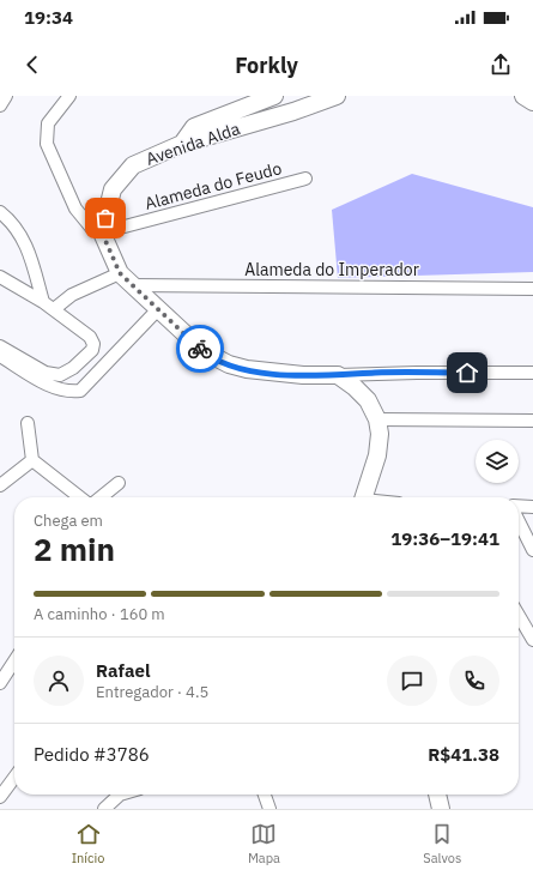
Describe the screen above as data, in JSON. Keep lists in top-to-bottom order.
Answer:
{
  "streets": {
    "street": ["Avenida Alda", "Alameda do Feudo", "Alameda do Imperador"]
  },
  "crossings": [
    ["Avenida Alda", "Alameda do Feudo"]
  ],
  "page": {
    "status": "19:34",
    "header": "Forkly",
    "heading": ["2 min", "Chega em", "19:36–19:41"],
    "panel": [
      "Rafael",
      "Entregador · 4.5",
      "Pedido #3786",
      "R$41.38"
    ],
    "bar": "A caminho · 160 m",
    "tabs": ["Início", "Mapa", "Salvos"]
  }
}
